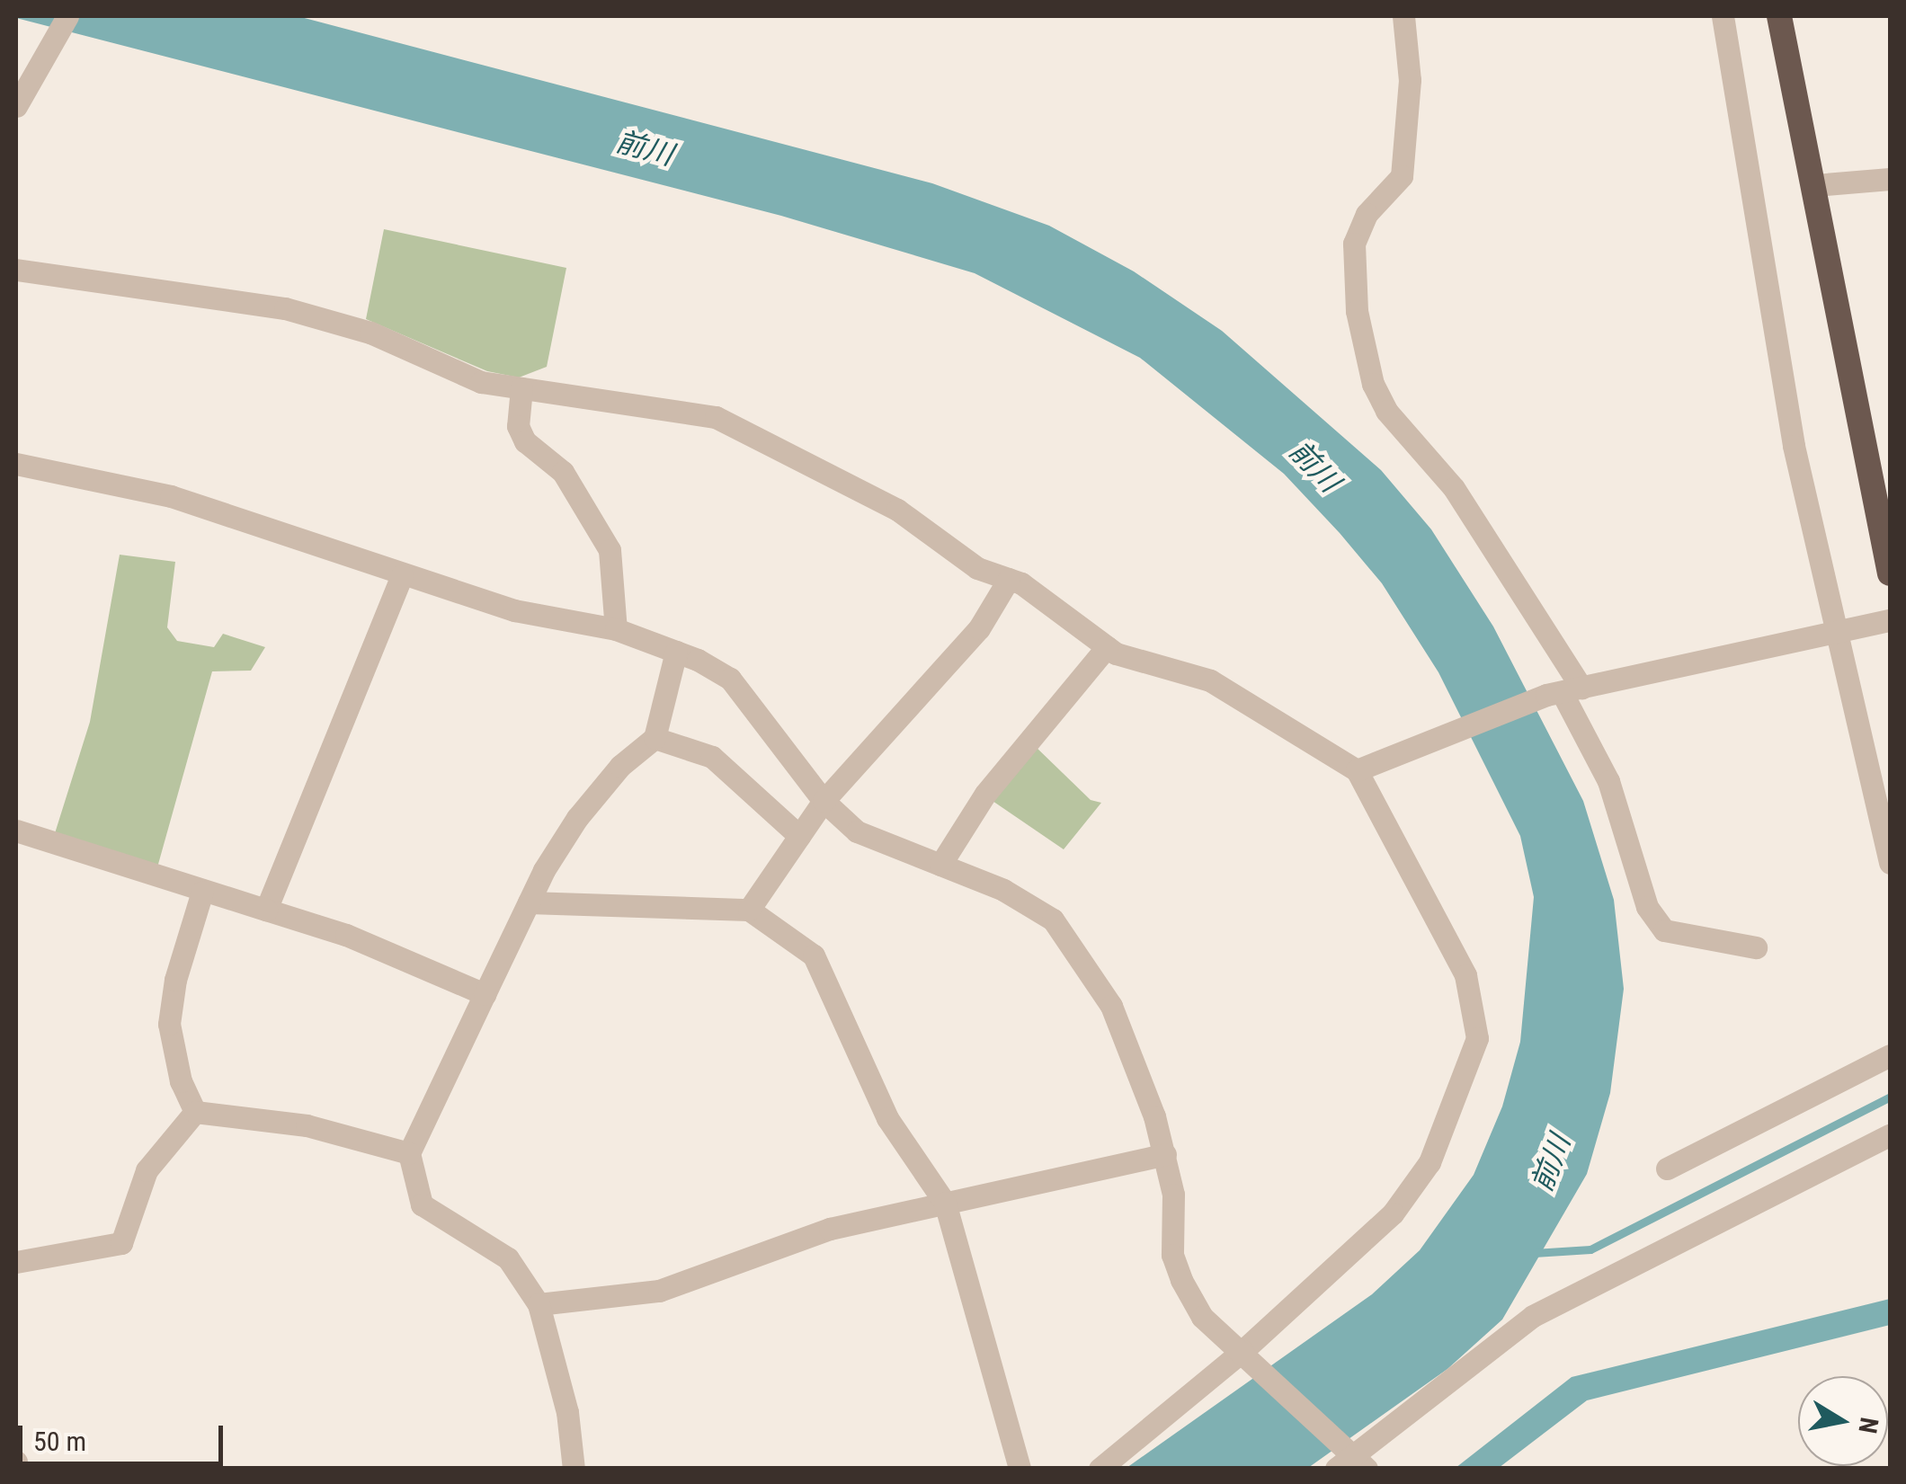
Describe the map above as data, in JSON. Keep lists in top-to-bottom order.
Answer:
{
  "water": ["前川"],
  "scale_bar": "50 m",
  "north": "right"
}
